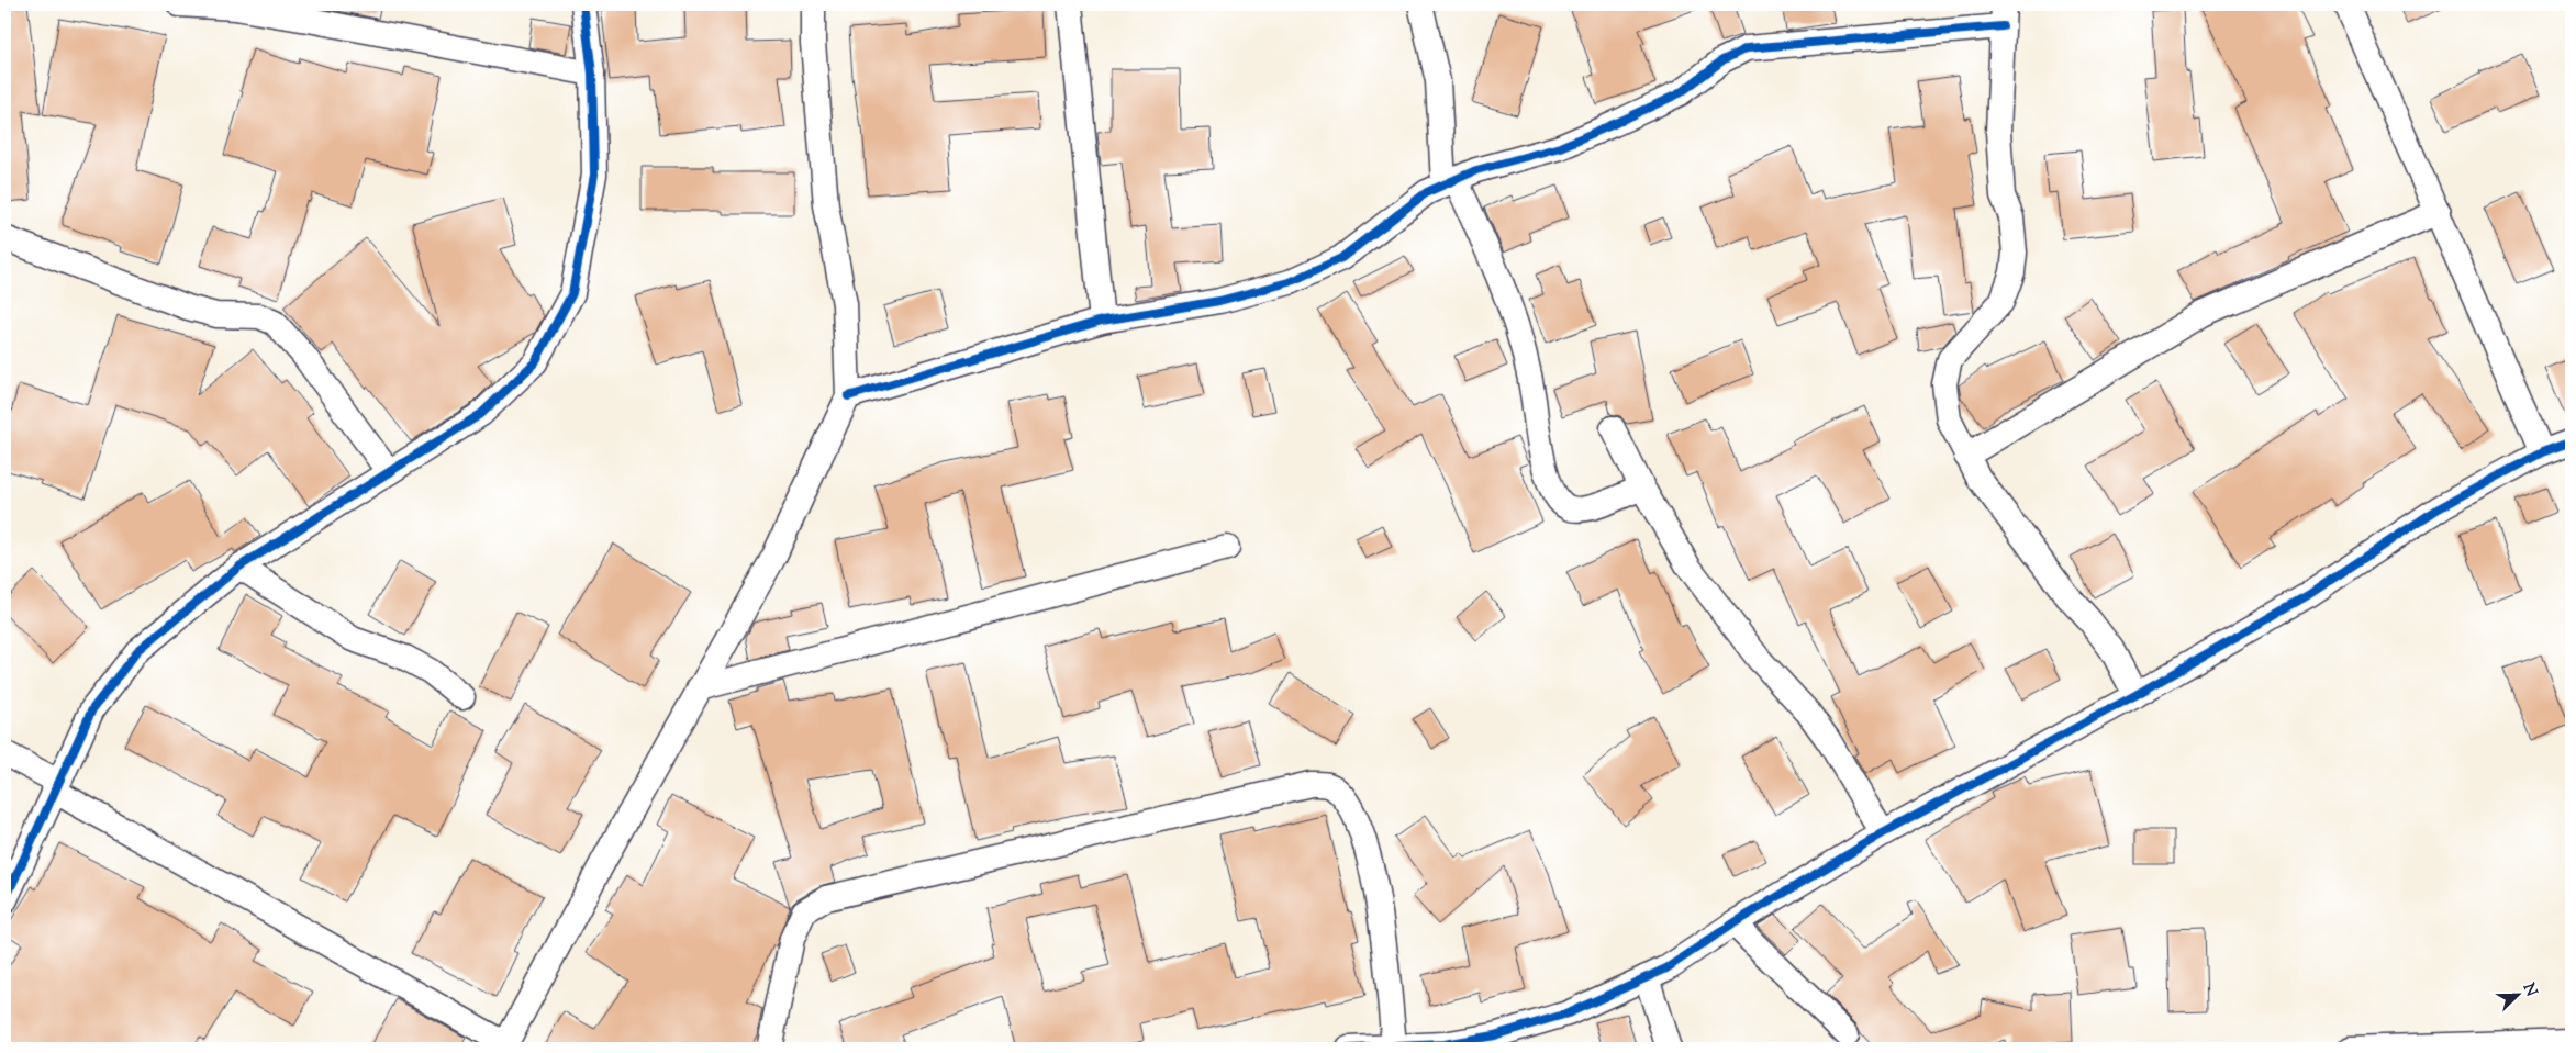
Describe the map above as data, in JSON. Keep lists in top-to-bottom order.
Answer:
{
  "north": "top right"
}
